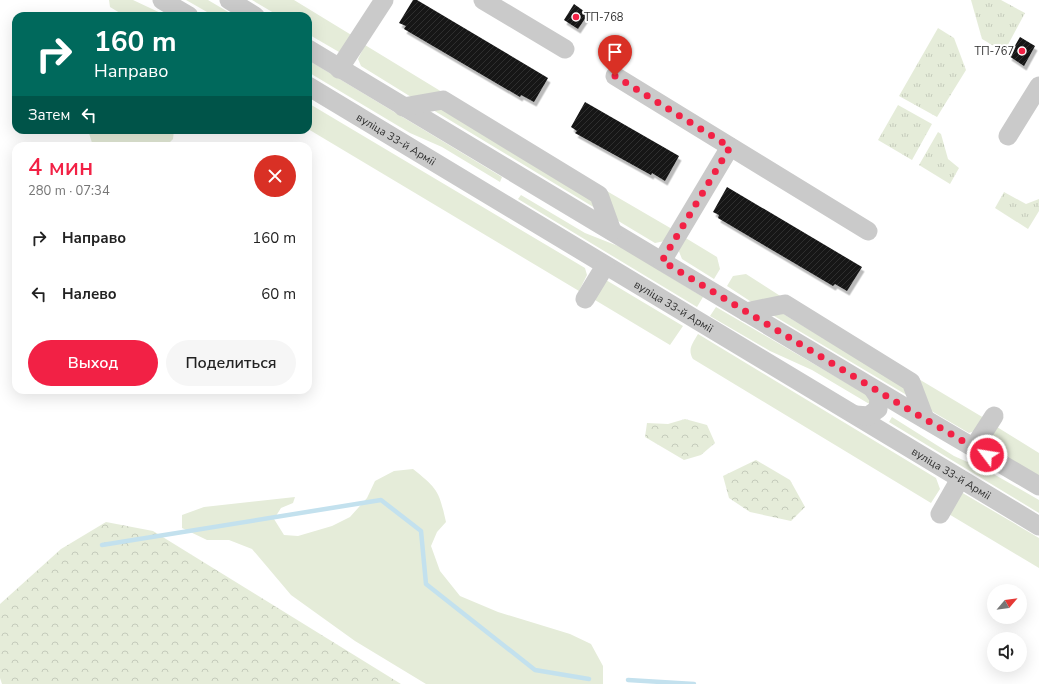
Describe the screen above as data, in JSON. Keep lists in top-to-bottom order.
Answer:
{
  "streets": {
    "street": ["вуліца 33-й Арміі"]
  },
  "places": ["ТП-768", "ТП-767"],
  "north": "top right",
  "page": {
    "turn": ["160 m", "Направо"],
    "then": "Затем",
    "heading": ["4 мин", "280 m · 07:34"],
    "list": [
      {
        "name": "Направо",
        "value": "160 m"
      },
      {
        "name": "Налево",
        "value": "60 m"
      }
    ],
    "buttons": ["Выход", "Поделиться"]
  }
}
